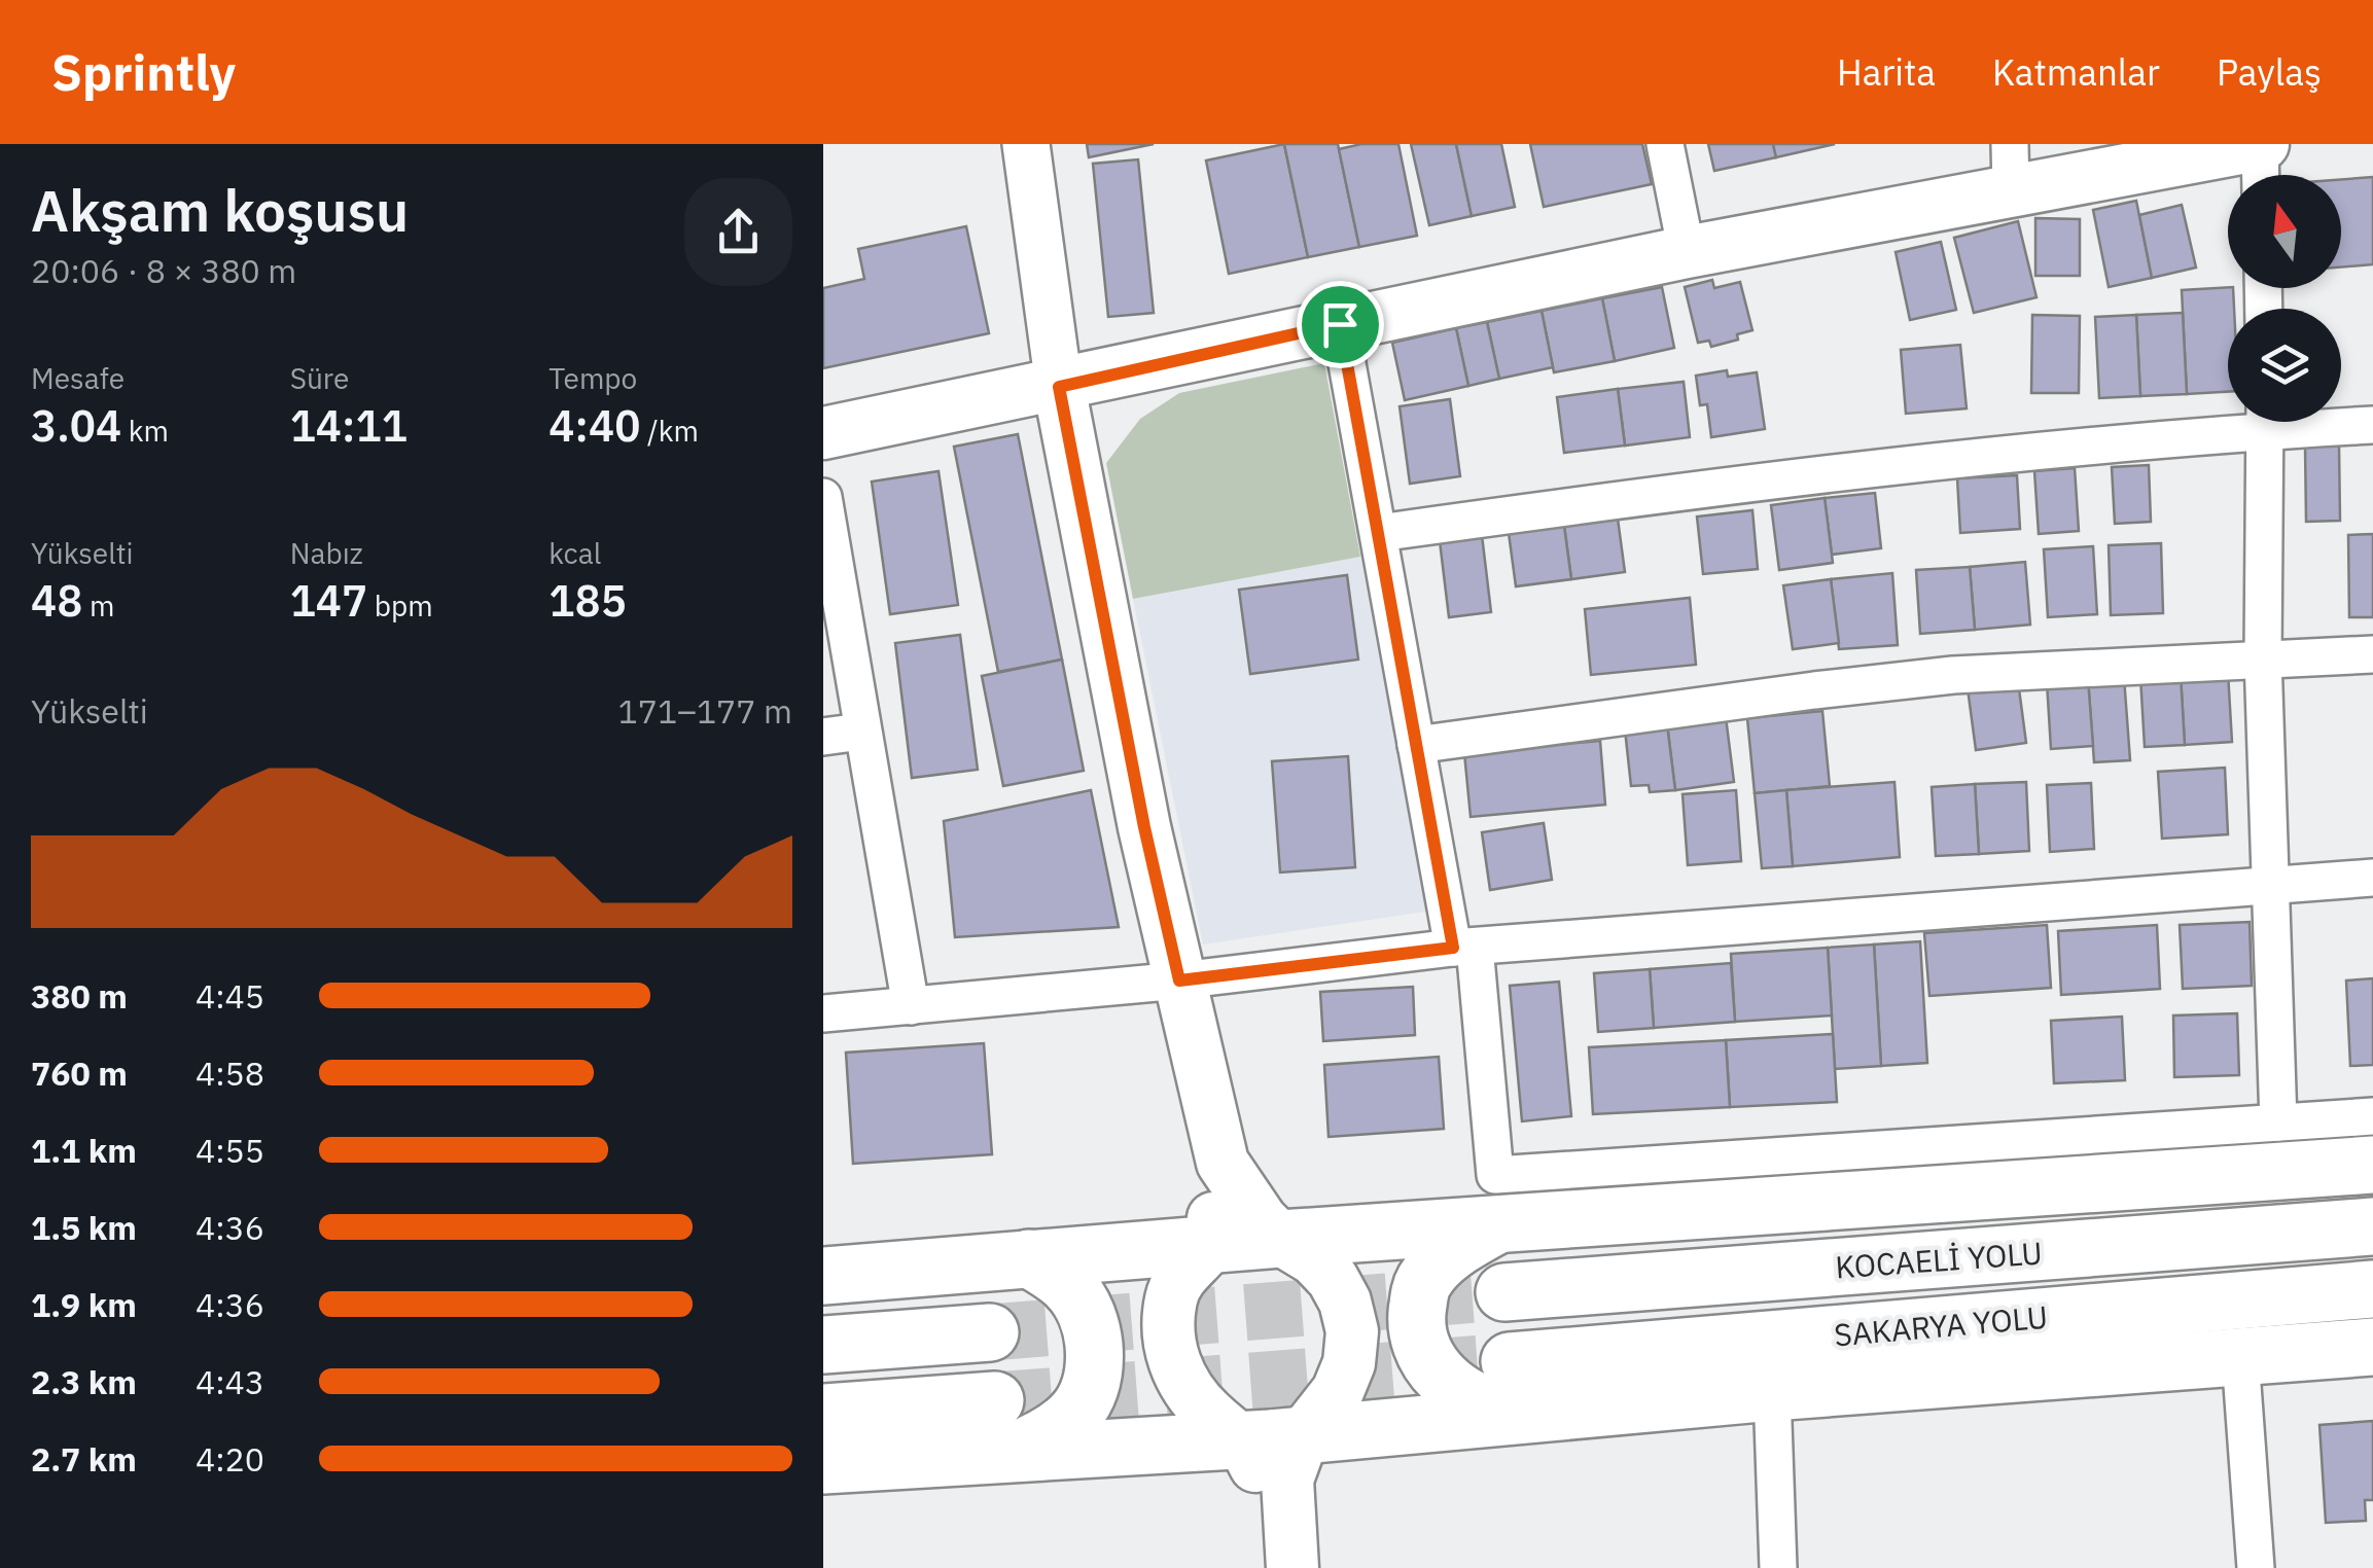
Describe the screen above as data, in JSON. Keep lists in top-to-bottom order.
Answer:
{
  "streets": {
    "highway": ["KOCAELİ YOLU", "SAKARYA YOLU"]
  },
  "north": "top",
  "page": {
    "header": "Sprintly",
    "nav": ["Harita", "Katmanlar", "Paylaş"],
    "heading": ["Akşam koşusu", "20:06 · 8 × 380 m"],
    "stats": [
      ["Mesafe", "3.04 km"],
      ["Süre", "14:11"],
      ["Tempo", "4:40 /km"],
      ["Yükselti", "48 m"],
      ["Nabız", "147 bpm"],
      ["kcal", "185"]
    ],
    "chart": ["Yükselti", "171–177 m"],
    "list": [
      {
        "name": "380 m",
        "note": "4:45"
      },
      {
        "name": "760 m",
        "note": "4:58"
      },
      {
        "name": "1.1 km",
        "note": "4:55"
      },
      {
        "name": "1.5 km",
        "note": "4:36"
      },
      {
        "name": "1.9 km",
        "note": "4:36"
      },
      {
        "name": "2.3 km",
        "note": "4:43"
      },
      {
        "name": "2.7 km",
        "note": "4:20"
      }
    ]
  }
}
